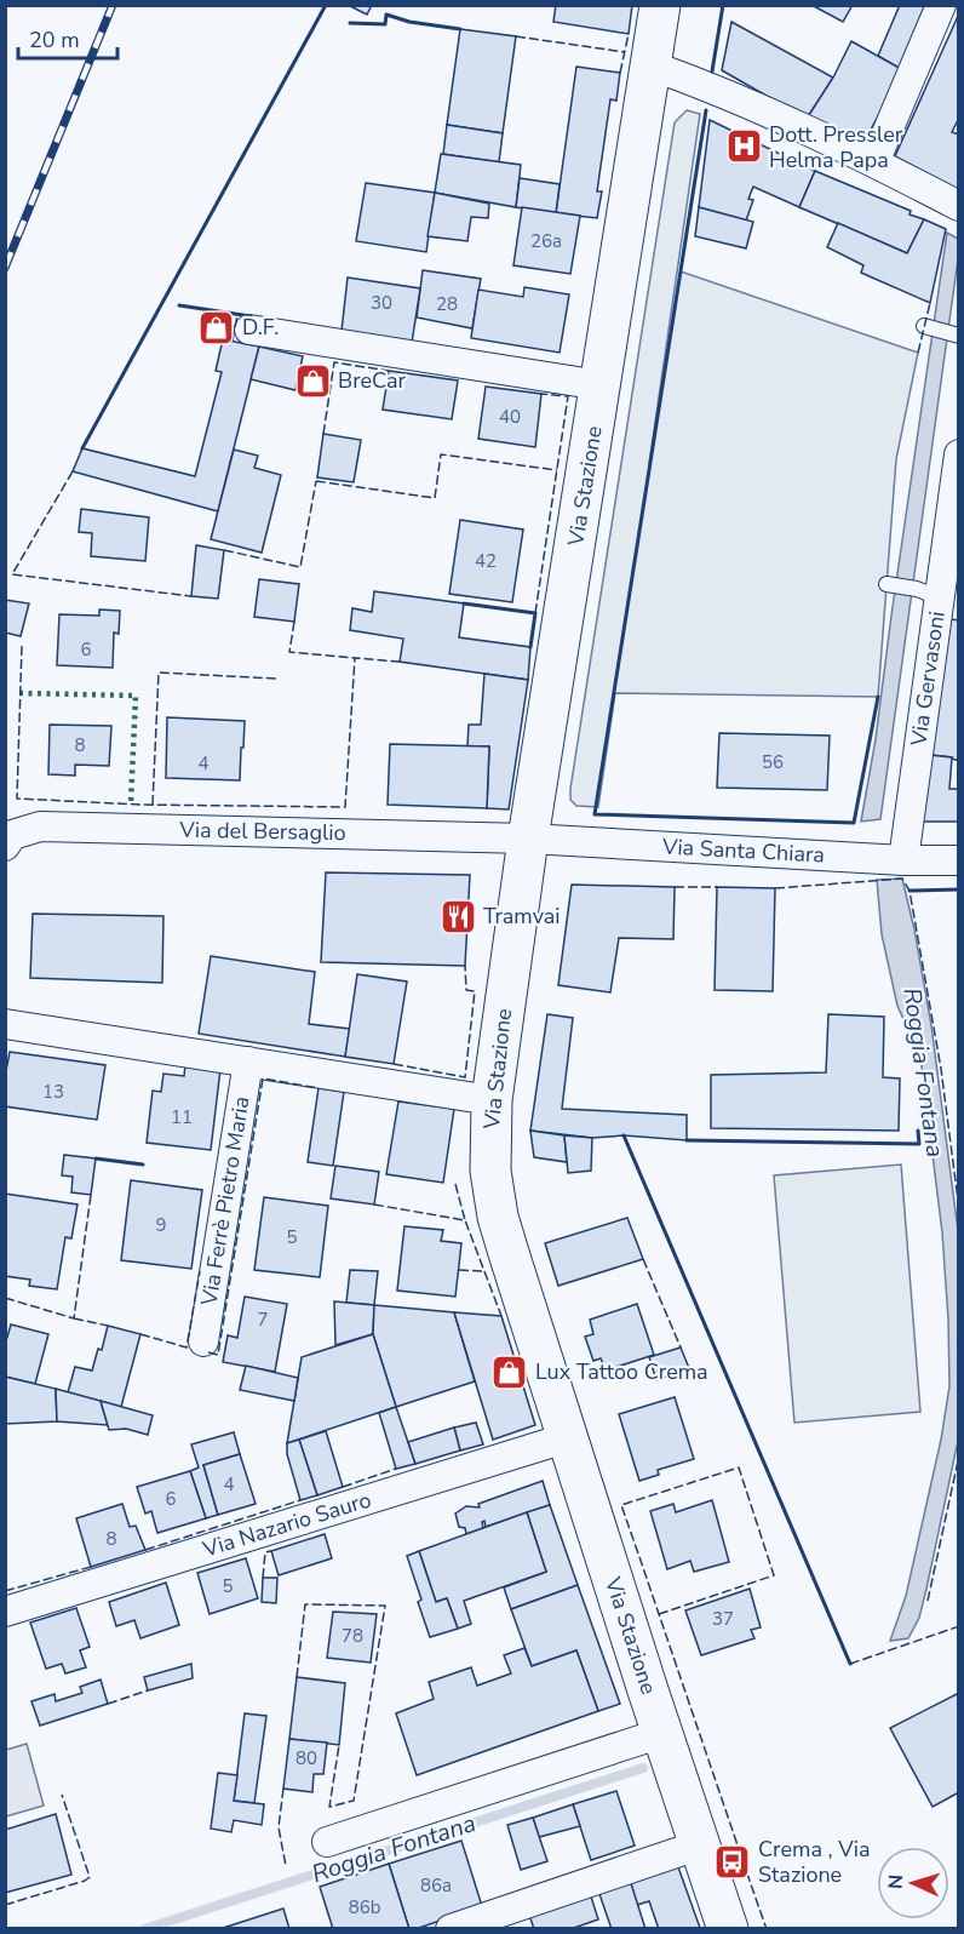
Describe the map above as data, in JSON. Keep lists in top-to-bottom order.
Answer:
{
  "streets": {
    "street": [
      "Via Stazione",
      "Via Gervasoni",
      "Via del Bersaglio",
      "Via Santa Chiara",
      "Via Ferrè Pietro Maria",
      "Via Nazario Sauro"
    ]
  },
  "crossings": [
    ["Via Stazione", "Via del Bersaglio"],
    ["Via Stazione", "Via Santa Chiara"],
    ["Via Stazione", "Via Nazario Sauro"],
    ["Via Gervasoni", "Via Santa Chiara"],
    ["Via del Bersaglio", "Via Santa Chiara"]
  ],
  "water": ["Roggia Fontana"],
  "places": {
    "hospital": ["Dott. Pressler Helma Papa"],
    "shop": ["D.F.", "BreCar", "Lux Tattoo Crema"],
    "restaurant": ["Tramvai"],
    "bus stop": ["Crema , Via Stazione"]
  },
  "house_numbers": [
    "26a",
    "30",
    "28",
    "40",
    "42",
    "6",
    "8",
    "56",
    "4",
    "13",
    "11",
    "9",
    "5",
    "7",
    "4",
    "6",
    "8",
    "5",
    "37",
    "78",
    "80",
    "86a",
    "86b"
  ],
  "scale_bar": "20 m",
  "north": "left"
}
